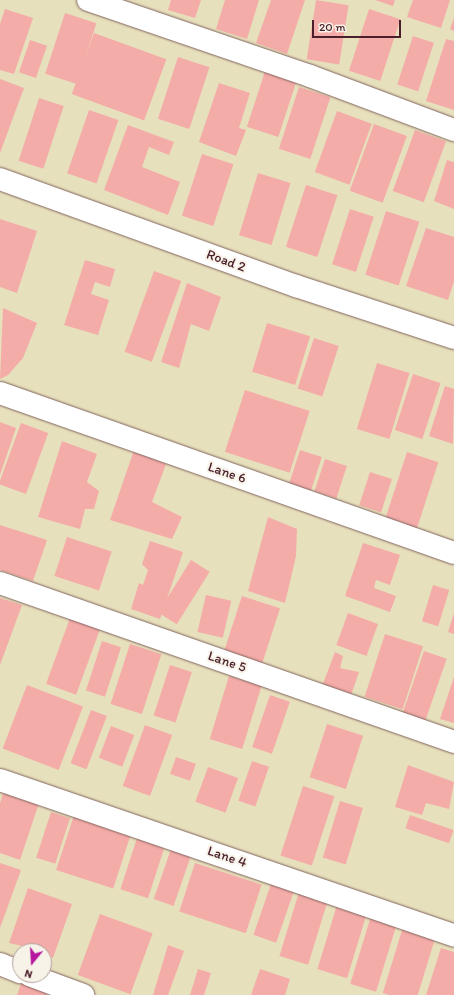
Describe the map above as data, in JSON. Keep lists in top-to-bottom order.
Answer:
{
  "streets": {
    "street": [
      "Road 2",
      "Lane 6",
      "Lane 5",
      "Lane 4"
    ]
  },
  "scale_bar": "20 m",
  "north": "bottom"
}
